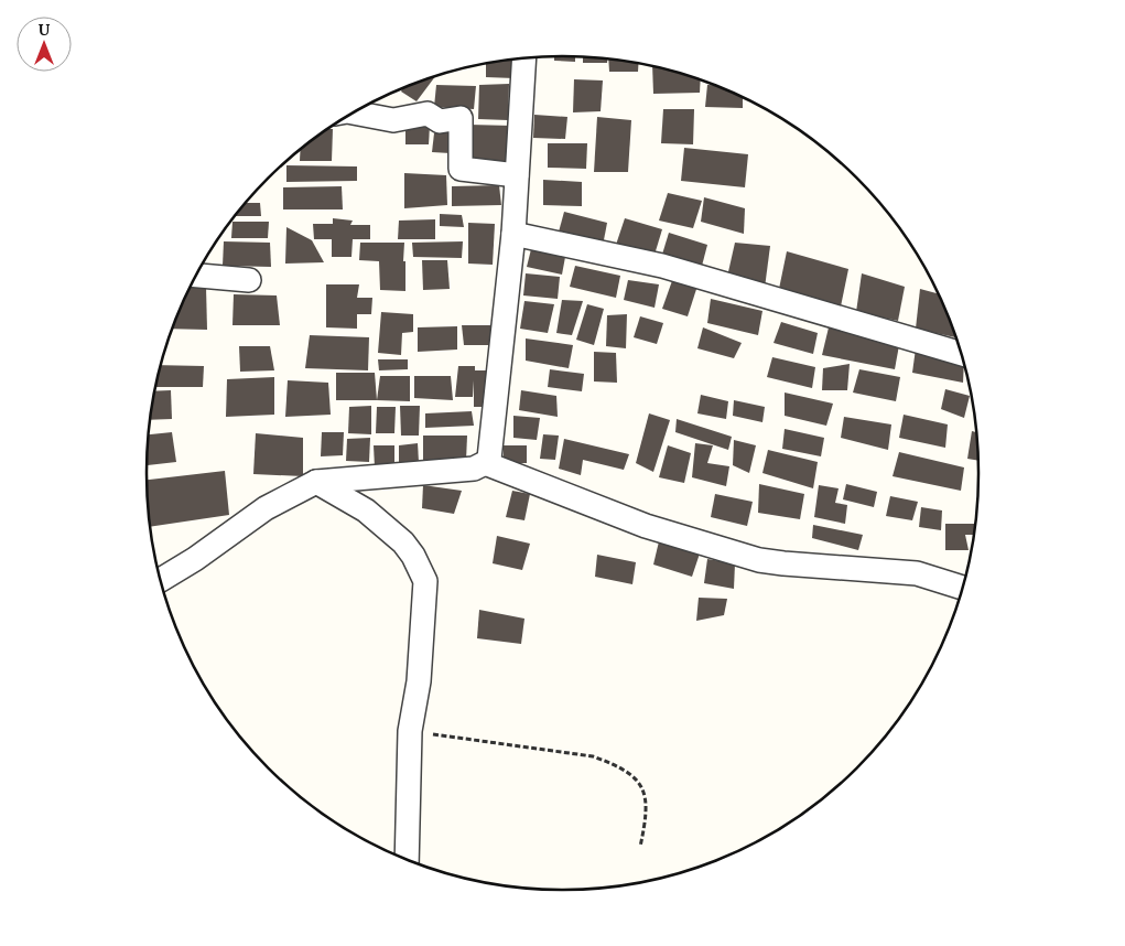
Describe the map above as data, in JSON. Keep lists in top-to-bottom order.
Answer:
{
  "north": "top"
}
